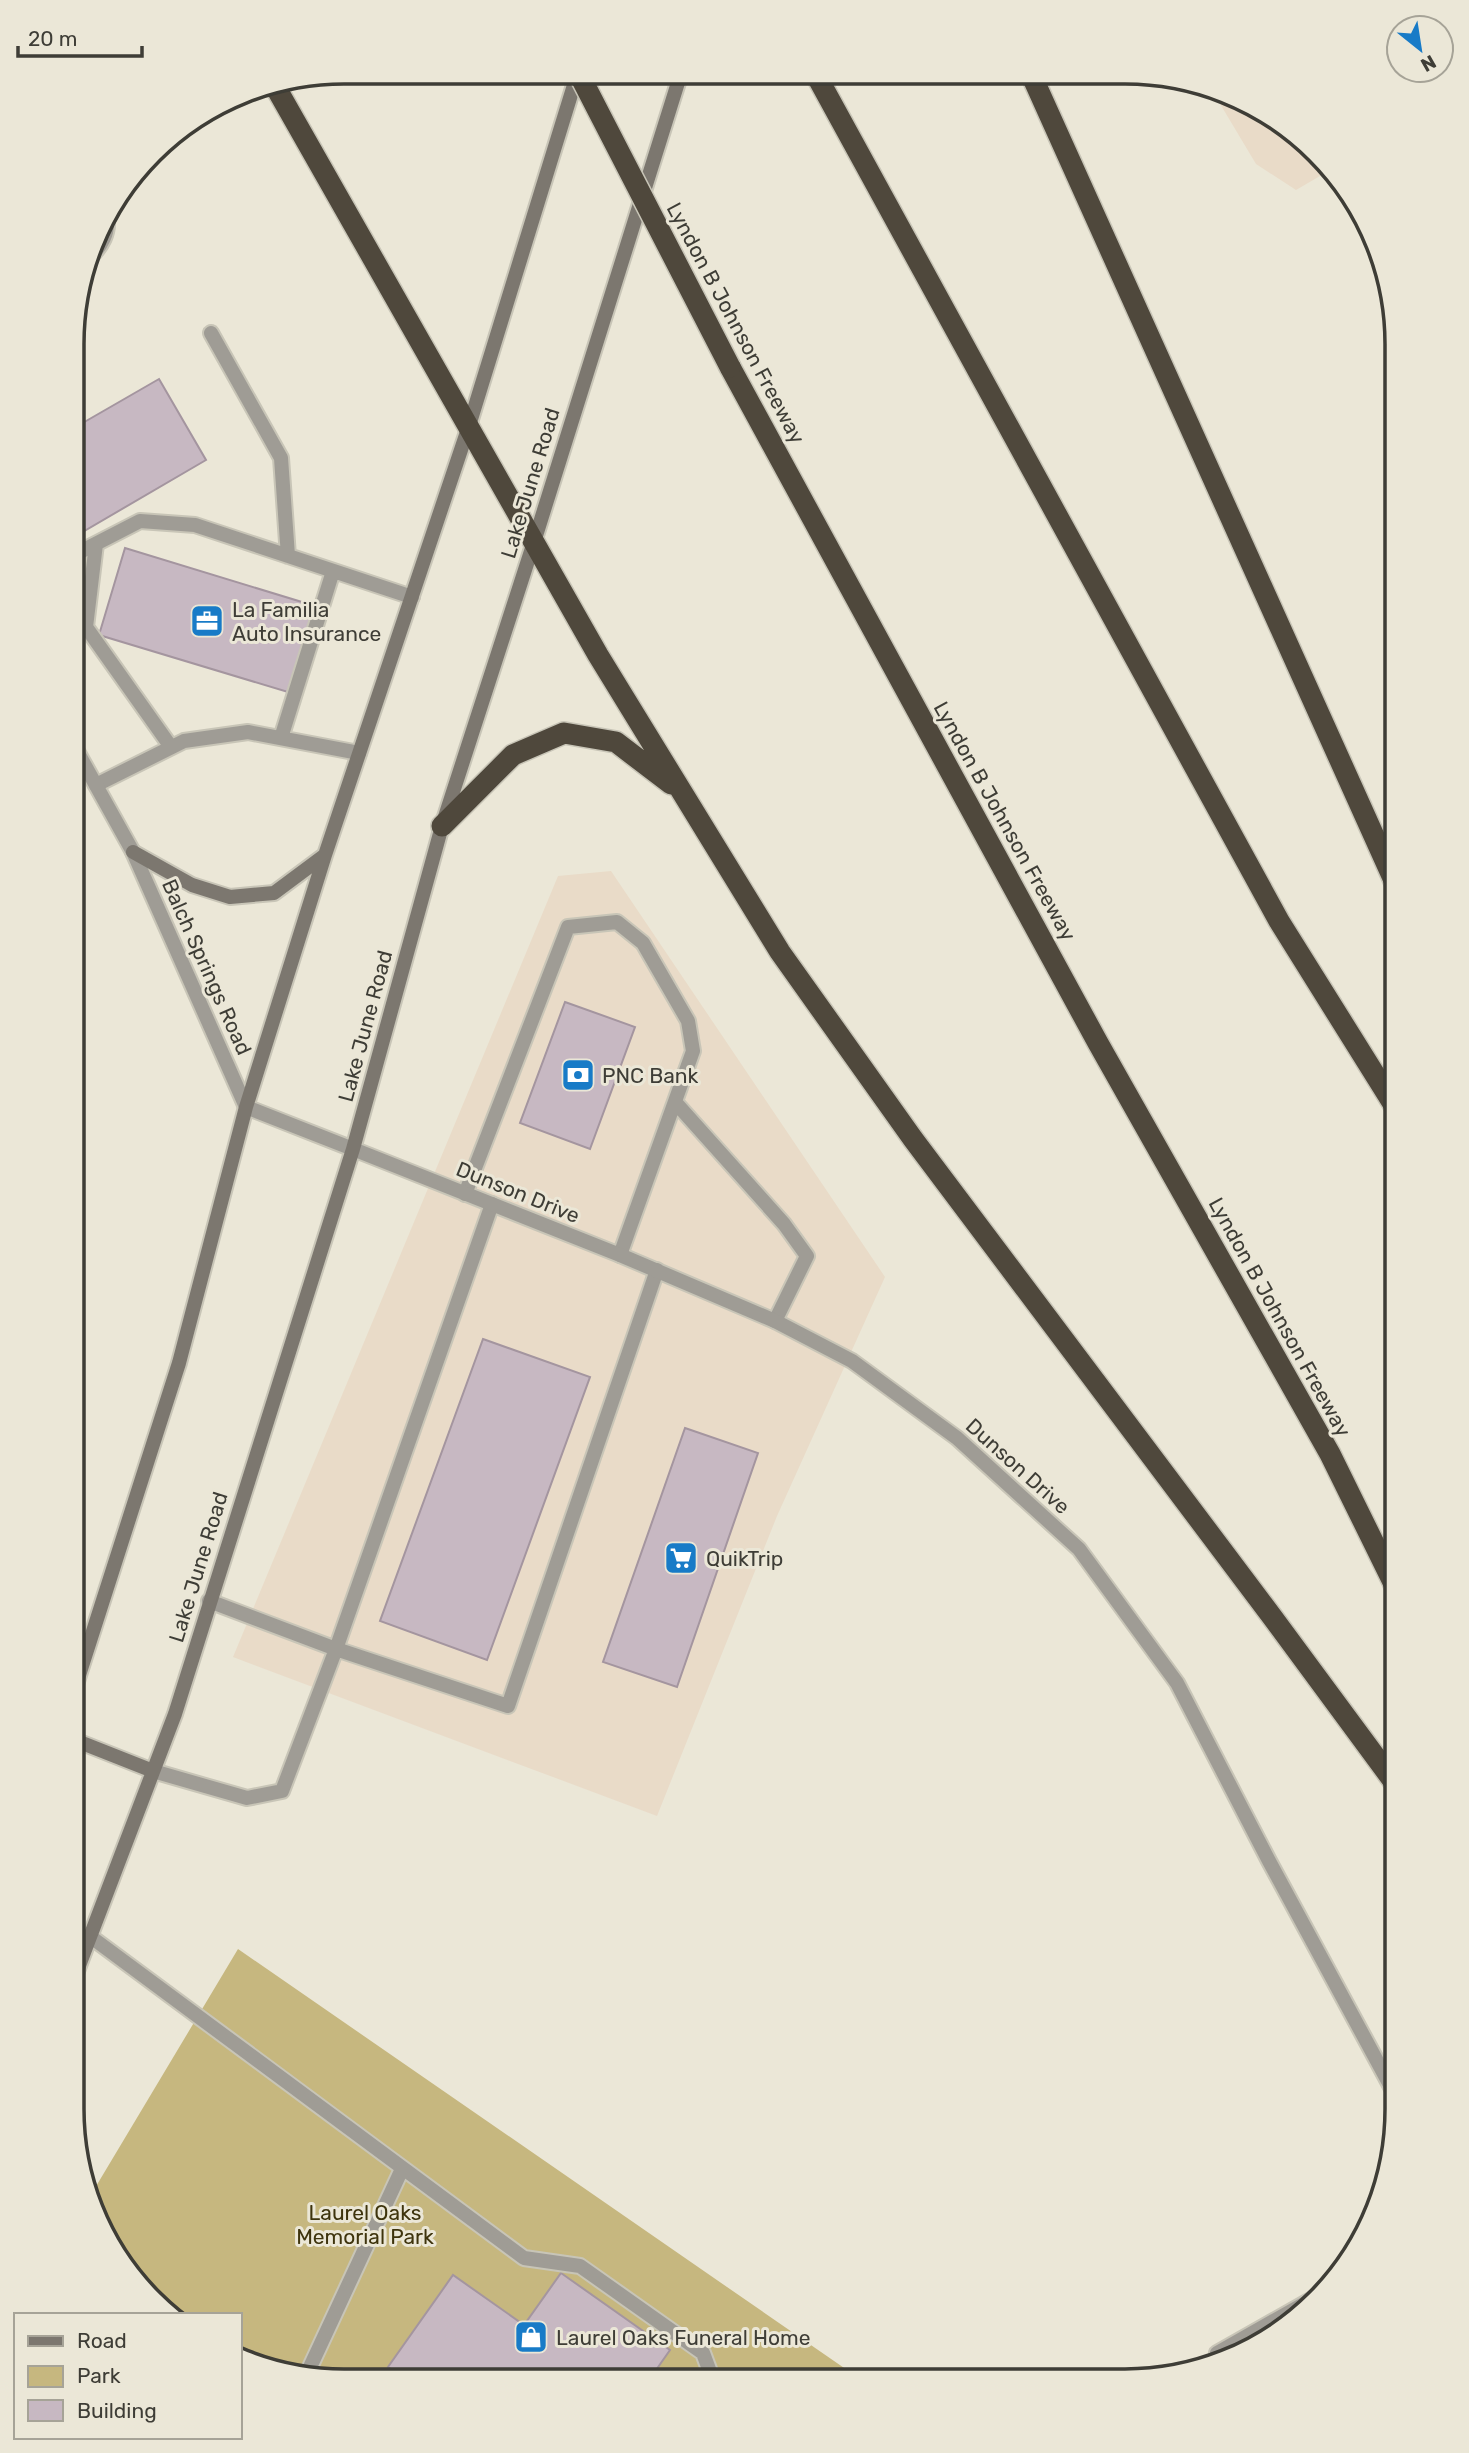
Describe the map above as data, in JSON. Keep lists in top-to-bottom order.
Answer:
{
  "streets": {
    "highway": ["Lyndon B Johnson Freeway"],
    "main road": ["Lake June Road"],
    "street": ["Balch Springs Road", "Dunson Drive"]
  },
  "crossings": [
    ["Lake June Road", "Dunson Drive"]
  ],
  "parks": ["Laurel Oaks Memorial Park"],
  "places": {
    "office": ["La Familia Auto Insurance"],
    "bank": ["PNC Bank"],
    "supermarket": ["QuikTrip"],
    "shop": ["Laurel Oaks Funeral Home"]
  },
  "legend": ["Road", "Park", "Building"],
  "scale_bar": "20 m",
  "north": "bottom right"
}
